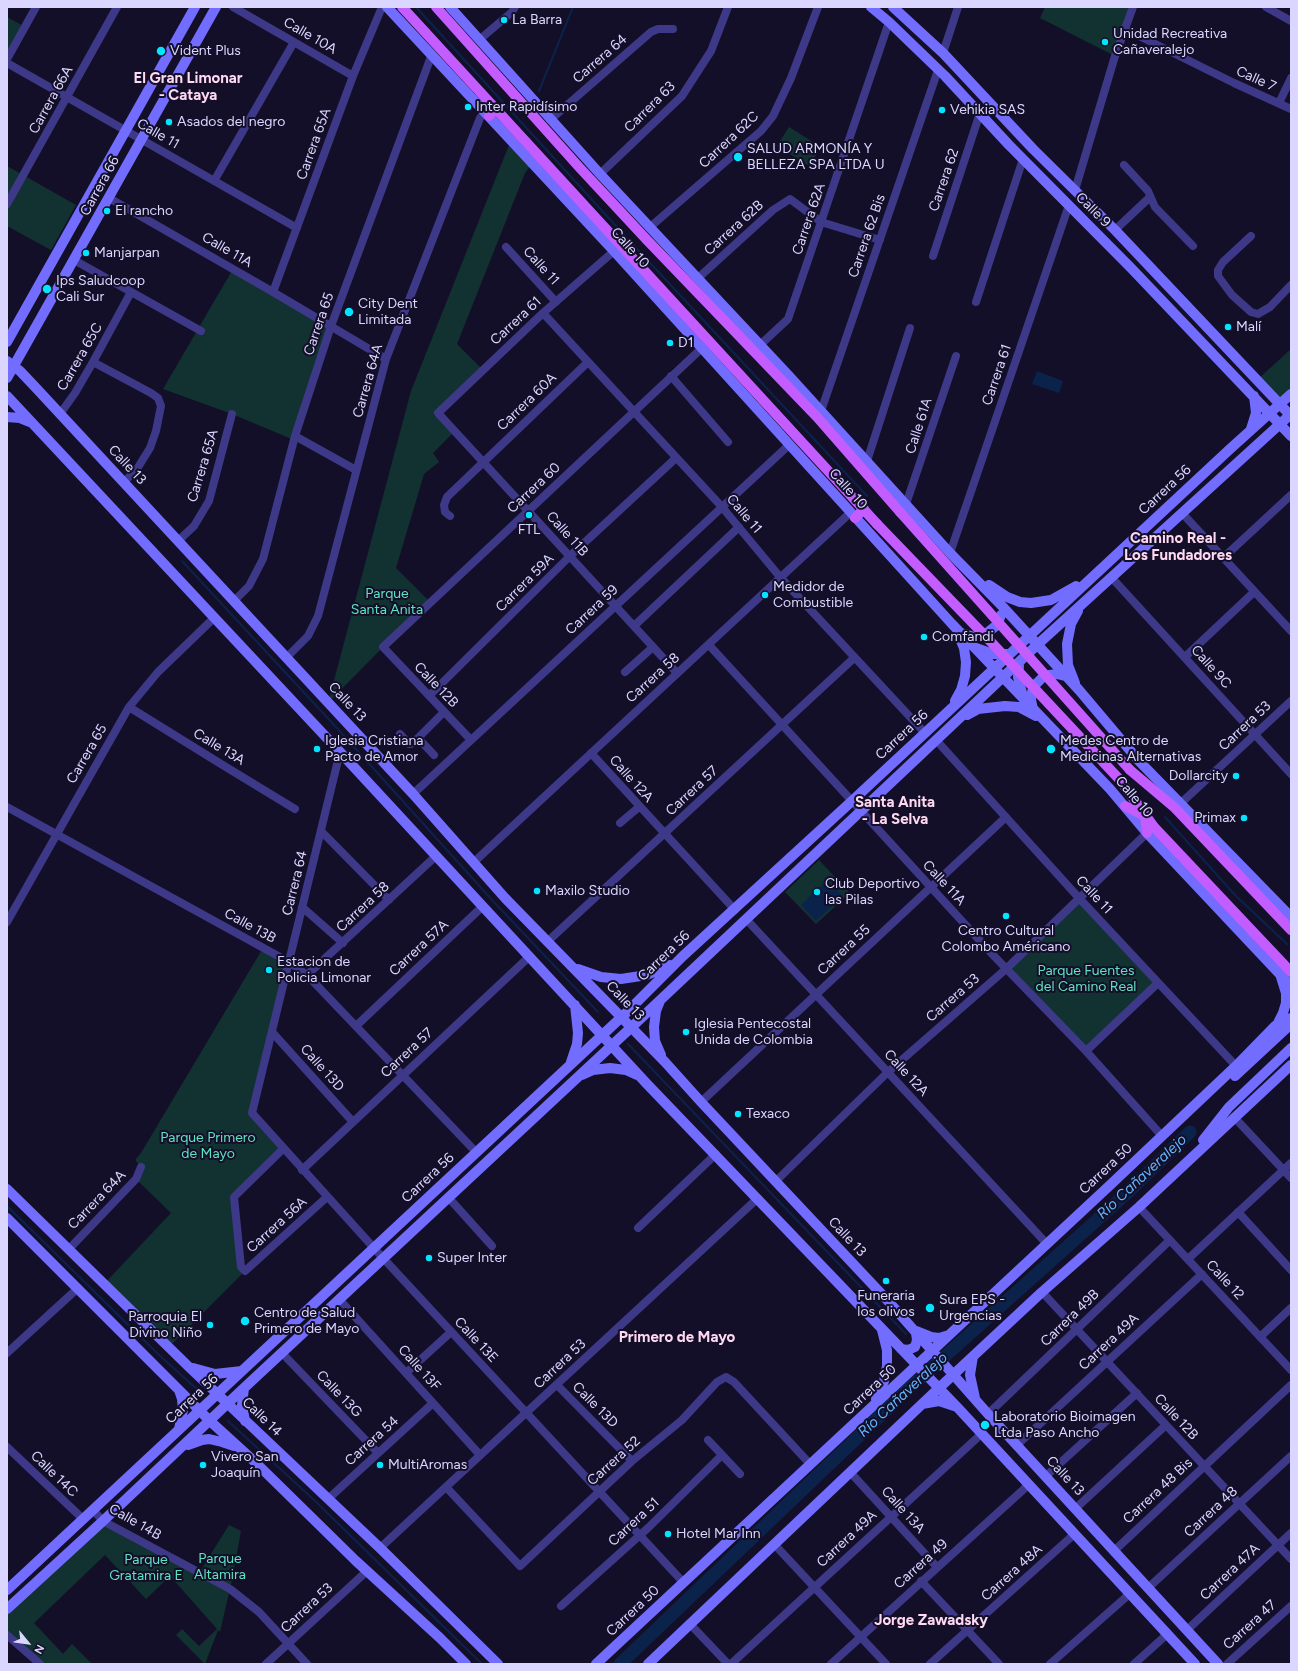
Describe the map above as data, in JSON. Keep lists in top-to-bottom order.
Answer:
{
  "streets": {
    "main road": ["Calle 10"],
    "street": [
      "Calle 10A",
      "Carrera 64",
      "Calle 7",
      "Carrera 66A",
      "Carrera 63",
      "Calle 11",
      "Carrera 62C",
      "Carrera 65A",
      "Carrera 62",
      "Carrera 66",
      "Calle 9",
      "Carrera 62A",
      "Carrera 62B",
      "Carrera 62 Bis",
      "Calle 11A",
      "Carrera 61",
      "Carrera 65",
      "Carrera 65C",
      "Carrera 64A",
      "Carrera 60A",
      "Calle 61A",
      "Calle 13",
      "Carrera 60",
      "Carrera 56",
      "Calle 11B",
      "Carrera 59A",
      "Carrera 59",
      "Calle 9C",
      "Carrera 58",
      "Calle 12B",
      "Carrera 53",
      "Calle 13A",
      "Calle 12A",
      "Carrera 57",
      "Calle 13B",
      "Carrera 57A",
      "Carrera 55",
      "Calle 13D",
      "Carrera 50",
      "Carrera 56A",
      "Calle 12",
      "Carrera 49B",
      "Calle 13E",
      "Carrera 49A",
      "Calle 13F",
      "Calle 13G",
      "Calle 14",
      "Carrera 54",
      "Carrera 52",
      "Calle 14C",
      "Carrera 48 Bis",
      "Carrera 48",
      "Calle 14B",
      "Carrera 51",
      "Carrera 49",
      "Carrera 47A",
      "Carrera 48A",
      "Carrera 47"
    ]
  },
  "crossings": [
    ["Calle 10A", "Carrera 65A"],
    ["Carrera 64", "Calle 10"],
    ["Carrera 64", "Calle 13B"],
    ["Carrera 64", "Calle 13D"],
    ["Carrera 64", "Calle 13E"],
    ["Carrera 66A", "Calle 11"],
    ["Carrera 63", "Calle 10"],
    ["Calle 11", "Carrera 65A"],
    ["Calle 11", "Carrera 66"],
    ["Calle 11", "Carrera 61"],
    ["Calle 11", "Carrera 60A"],
    ["Calle 11", "Carrera 60"],
    ["Calle 11", "Carrera 56"],
    ["Calle 11", "Carrera 59A"],
    ["Calle 11", "Carrera 59"],
    ["Calle 11", "Carrera 58"],
    ["Calle 11", "Carrera 53"],
    ["Calle 11", "Carrera 57"],
    ["Calle 11", "Carrera 55"],
    ["Calle 11", "Carrera 50"],
    ["Carrera 62C", "Calle 10"],
    ["Carrera 65A", "Calle 11A"],
    ["Carrera 65A", "Calle 13"],
    ["Carrera 62", "Calle 9"],
    ["Carrera 66", "Calle 11A"],
    ["Carrera 66", "Calle 13"],
    ["Calle 9", "Carrera 62A"],
    ["Calle 9", "Carrera 62 Bis"],
    ["Calle 9", "Carrera 61"],
    ["Calle 9", "Carrera 56"],
    ["Carrera 62A", "Carrera 62B"],
    ["Carrera 62A", "Calle 10"],
    ["Carrera 62B", "Calle 10"],
    ["Carrera 62 Bis", "Calle 10"],
    ["Calle 10", "Carrera 61"],
    ["Calle 10", "Carrera 65"],
    ["Calle 10", "Carrera 64A"],
    ["Calle 10", "Calle 61A"],
    ["Calle 10", "Carrera 60"],
    ["Calle 10", "Carrera 56"],
    ["Calle 10", "Carrera 59"],
    ["Calle 10", "Carrera 58"],
    ["Calle 10", "Carrera 53"],
    ["Calle 11A", "Carrera 65"],
    ["Calle 11A", "Carrera 64A"],
    ["Calle 11A", "Carrera 56"],
    ["Calle 11A", "Carrera 58"],
    ["Calle 11A", "Carrera 53"],
    ["Calle 11A", "Carrera 57"],
    ["Calle 11A", "Carrera 55"],
    ["Calle 11A", "Carrera 50"],
    ["Carrera 61", "Calle 11B"],
    ["Carrera 65", "Calle 13"],
    ["Carrera 65", "Calle 13A"],
    ["Carrera 65", "Calle 13B"],
    ["Carrera 65C", "Calle 13"],
    ["Carrera 64A", "Calle 13"],
    ["Carrera 64A", "Calle 14"],
    ["Carrera 60A", "Calle 11B"],
    ["Calle 13", "Carrera 56"],
    ["Calle 13", "Carrera 59"],
    ["Calle 13", "Carrera 58"],
    ["Calle 13", "Carrera 53"],
    ["Calle 13", "Carrera 57"],
    ["Calle 13", "Carrera 55"],
    ["Calle 13", "Carrera 50"],
    ["Calle 13", "Carrera 49B"],
    ["Calle 13", "Carrera 49A"],
    ["Calle 13", "Carrera 48 Bis"],
    ["Calle 13", "Carrera 48"],
    ["Calle 13", "Carrera 47A"],
    ["Carrera 60", "Calle 11B"],
    ["Carrera 60", "Calle 12B"],
    ["Carrera 56", "Calle 9C"],
    ["Carrera 56", "Calle 12A"],
    ["Carrera 56", "Calle 13B"],
    ["Carrera 56", "Calle 13E"],
    ["Carrera 56", "Calle 13F"],
    ["Carrera 56", "Calle 13G"],
    ["Carrera 56", "Calle 14"],
    ["Carrera 56", "Calle 14C"],
    ["Carrera 56", "Calle 14B"],
    ["Calle 11B", "Carrera 59A"],
    ["Calle 11B", "Carrera 59"],
    ["Calle 11B", "Carrera 58"],
    ["Carrera 59A", "Calle 12B"],
    ["Carrera 59", "Calle 12B"],
    ["Calle 9C", "Carrera 53"],
    ["Carrera 58", "Calle 12A"],
    ["Carrera 58", "Calle 13B"],
    ["Calle 12B", "Carrera 49B"],
    ["Calle 12B", "Carrera 49A"],
    ["Calle 12B", "Carrera 48 Bis"],
    ["Calle 12B", "Carrera 48"],
    ["Calle 12B", "Carrera 47A"],
    ["Carrera 53", "Calle 12A"],
    ["Carrera 53", "Calle 13D"],
    ["Carrera 53", "Calle 13E"],
    ["Carrera 53", "Calle 13F"],
    ["Carrera 53", "Calle 14"],
    ["Carrera 53", "Carrera 52"],
    ["Carrera 53", "Calle 14B"],
    ["Calle 13A", "Carrera 49A"],
    ["Calle 13A", "Carrera 49"],
    ["Calle 12A", "Carrera 57"],
    ["Calle 12A", "Carrera 55"],
    ["Calle 12A", "Carrera 50"],
    ["Carrera 57", "Calle 13B"],
    ["Carrera 57", "Calle 13D"],
    ["Carrera 57", "Calle 13E"],
    ["Calle 13B", "Carrera 57A"],
    ["Calle 13D", "Carrera 52"],
    ["Carrera 50", "Calle 13E"],
    ["Carrera 50", "Carrera 52"],
    ["Carrera 56A", "Calle 13E"],
    ["Calle 12", "Carrera 49B"],
    ["Calle 12", "Carrera 49A"],
    ["Calle 13E", "Carrera 52"],
    ["Calle 13E", "Carrera 51"],
    ["Calle 13F", "Carrera 54"],
    ["Calle 13G", "Carrera 54"],
    ["Calle 14", "Carrera 54"]
  ],
  "districts": [
    "El Gran Limonar - Cataya",
    "Camino Real - Los Fundadores",
    "Santa Anita - La Selva",
    "Primero de Mayo",
    "Jorge Zawadsky"
  ],
  "water": ["Río Cañaveralejo"],
  "parks": [
    "Parque Santa Anita",
    "Parque Fuentes del Camino Real",
    "Parque Primero de Mayo",
    "Parque Altamira",
    "Parque Gratamira E"
  ],
  "places": [
    "La Barra",
    "Unidad Recreativa Cañaveralejo",
    "Vident Plus",
    "Inter Rapidísimo",
    "Vehikia SAS",
    "Asados del negro",
    "SALUD ARMONÍA Y BELLEZA SPA LTDA U",
    "El rancho",
    "Manjarpan",
    "Ips Saludcoop Cali Sur",
    "City Dent Limitada",
    "Malí",
    "D1",
    "FTL",
    "Medidor de Combustible",
    "Comfandi",
    "Iglesia Cristiana Pacto de Amor",
    "Medes Centro de Medicinas Alternativas",
    "Dollarcity",
    "Primax",
    "Maxilo Studio",
    "Club Deportivo las Pilas",
    "Centro Cultural Colombo Américano",
    "Estacion de Policia Limonar",
    "Iglesia Pentecostal Unida de Colombia",
    "Texaco",
    "Super Inter",
    "Funeraria los olivos",
    "Sura EPS - Urgencias",
    "Centro de Salud Primero de Mayo",
    "Parroquia El Divino Niño",
    "Laboratorio Bioimagen Ltda Paso Ancho",
    "Vivero San Joaquín",
    "MultiAromas",
    "Hotel Mar Inn"
  ],
  "north": "bottom right"
}
